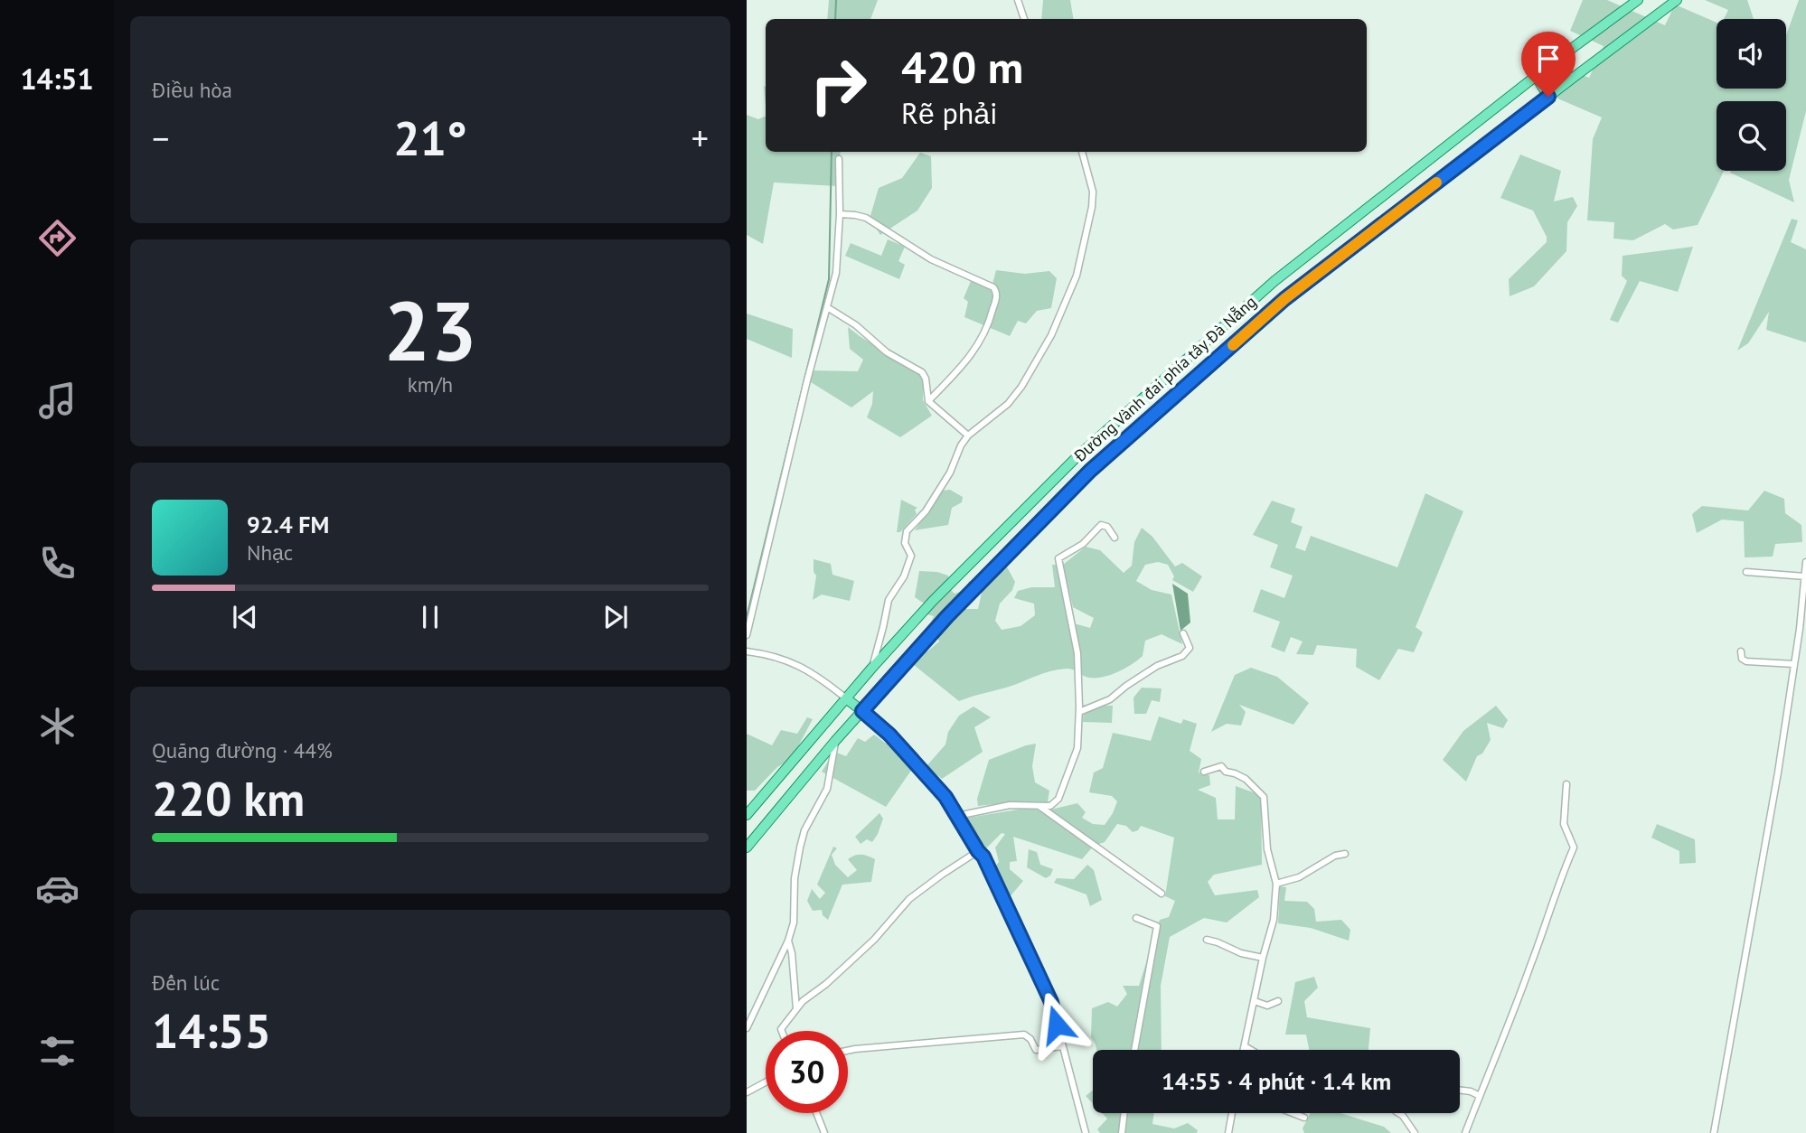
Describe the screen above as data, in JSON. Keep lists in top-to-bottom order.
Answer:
{
  "streets": {
    "main road": ["Đường Vành đai phía tây Đà Nẵng"]
  },
  "page": {
    "tabs": "14:51",
    "tile": [
      "Điều hòa",
      ["23", "km/h"],
      ["Quãng đường · 44%", "220 km"],
      ["Đến lúc", "14:55"]
    ],
    "turn": ["420 m", "Rẽ phải"],
    "heat": ["−", "21°", "+"],
    "song": ["92.4 FM", "Nhạc"],
    "limit": "30",
    "trip": "14:55 · 4 phút · 1.4 km"
  }
}
